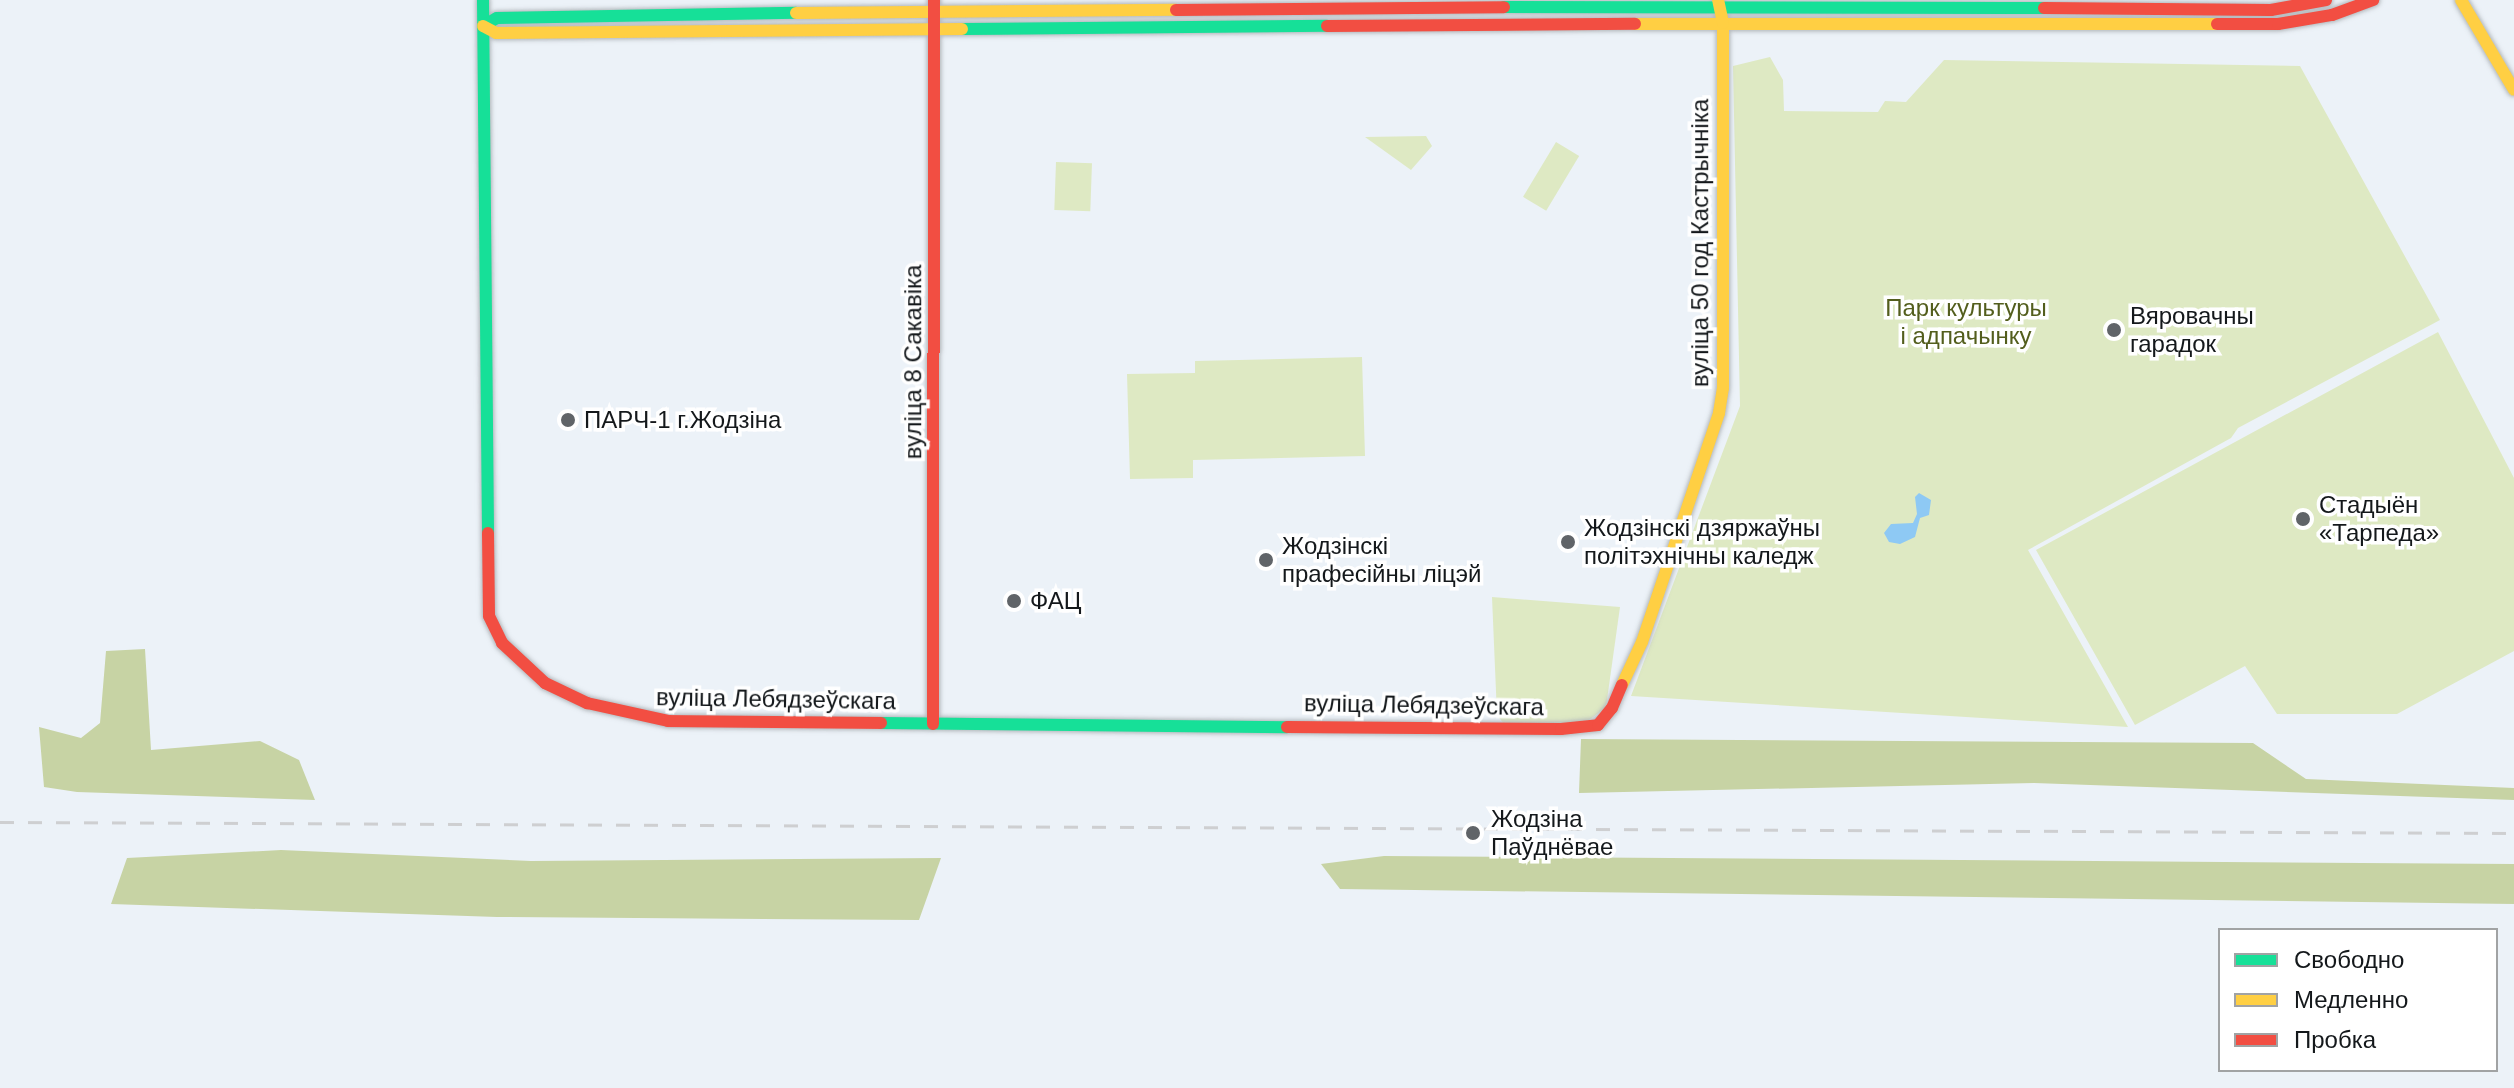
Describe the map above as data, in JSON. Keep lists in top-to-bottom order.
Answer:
{
  "streets": {
    "main road": ["вуліца 50 год Кастрычніка", "вуліца 8 Сакавіка", "вуліца Лебядзеўскага"]
  },
  "crossings": [
    ["вуліца 50 год Кастрычніка", "вуліца Лебядзеўскага"],
    ["вуліца 8 Сакавіка", "вуліца Лебядзеўскага"]
  ],
  "parks": ["Парк культуры і адпачынку"],
  "places": [
    "Вяровачны гарадок",
    "ПАРЧ-1 г.Жодзіна",
    "Стадыён «Тарпеда»",
    "Жодзінскі дзяржаўны політэхнічны каледж",
    "Жодзінскі прафесійны ліцэй",
    "ФАЦ",
    "Жодзіна Паўднёвае"
  ],
  "legend": ["Свободно", "Медленно", "Пробка"]
}
